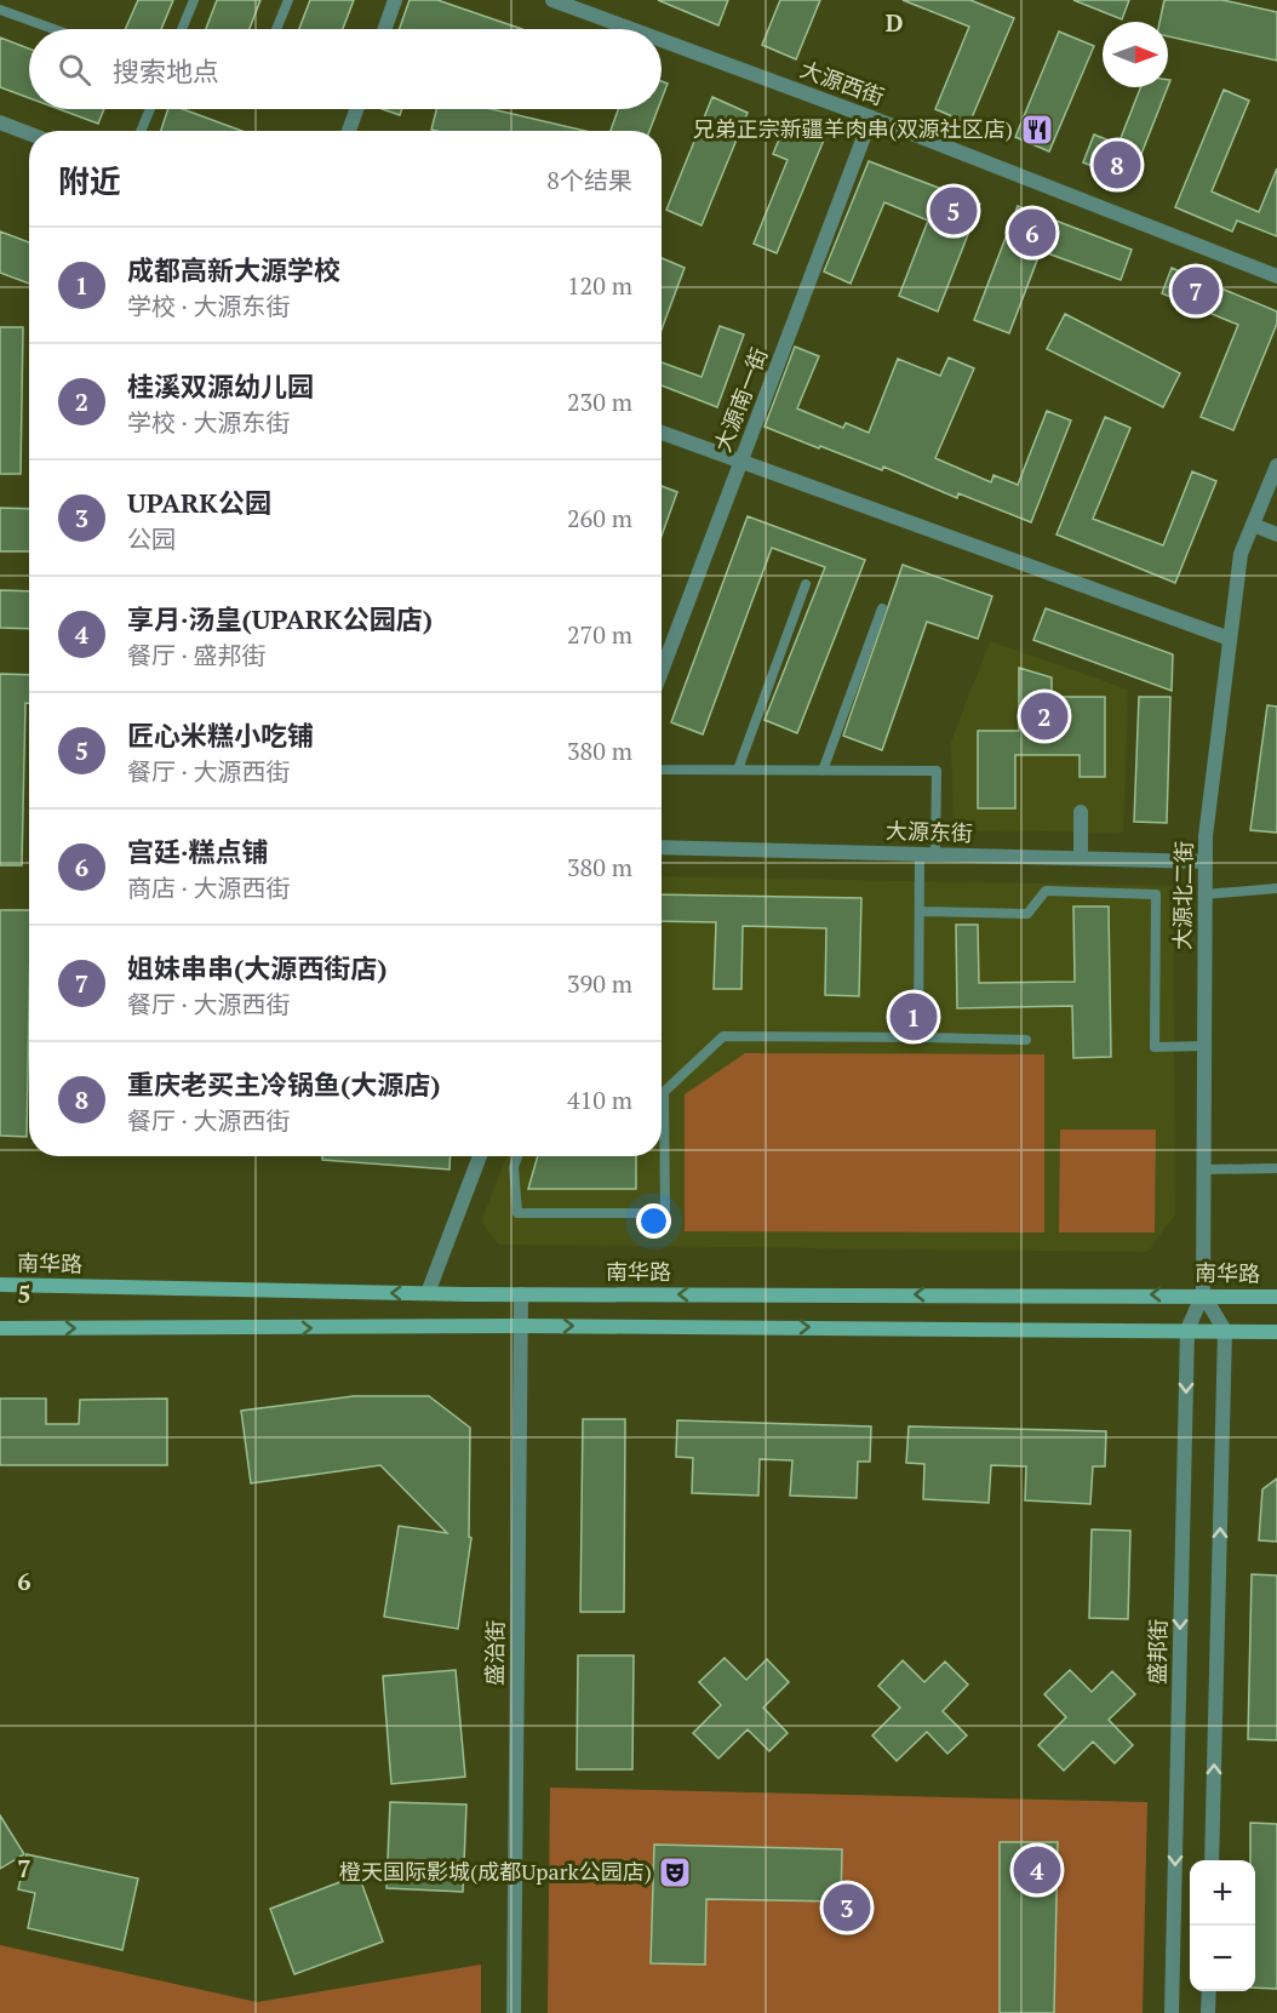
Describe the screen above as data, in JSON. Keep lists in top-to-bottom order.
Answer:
{
  "streets": {
    "main road": ["南华路"],
    "street": [
      "大源西街",
      "大源南一街",
      "大源东街",
      "大源北二街",
      "盛邦街",
      "盛治街"
    ]
  },
  "crossings": [
    ["大源西街", "大源南一街"],
    ["大源东街", "大源北二街"],
    ["大源北二街", "南华路"],
    ["大源北二街", "盛邦街"],
    ["南华路", "盛邦街"],
    ["南华路", "盛治街"]
  ],
  "places": {
    "restaurant": ["兄弟正宗新疆羊肉串(双源社区店)"],
    "theatre": ["橙天国际影城(成都Upark公园店)"]
  },
  "north": "right",
  "page": {
    "search": "搜索地点",
    "heading": ["附近", "8个结果"],
    "pins": [
      "8",
      "5",
      "6",
      "7",
      "2",
      "1",
      "4",
      "3"
    ],
    "list": [
      {
        "mark": "1",
        "name": "成都高新大源学校",
        "note": "学校 · 大源东街",
        "value": "120 m"
      },
      {
        "mark": "2",
        "name": "桂溪双源幼儿园",
        "note": "学校 · 大源东街",
        "value": "230 m"
      },
      {
        "mark": "3",
        "name": "UPARK公园",
        "note": "公园",
        "value": "260 m"
      },
      {
        "mark": "4",
        "name": "享月·汤皇(UPARK公园店)",
        "note": "餐厅 · 盛邦街",
        "value": "270 m"
      },
      {
        "mark": "5",
        "name": "匠心米糕小吃铺",
        "note": "餐厅 · 大源西街",
        "value": "380 m"
      },
      {
        "mark": "6",
        "name": "宫廷·糕点铺",
        "note": "商店 · 大源西街",
        "value": "380 m"
      },
      {
        "mark": "7",
        "name": "姐妹串串(大源西街店)",
        "note": "餐厅 · 大源西街",
        "value": "390 m"
      },
      {
        "mark": "8",
        "name": "重庆老买主冷锅鱼(大源店)",
        "note": "餐厅 · 大源西街",
        "value": "410 m"
      }
    ],
    "map_buttons": ["+", "−"]
  },
  "grid": {
    "columns": ["D"],
    "rows": ["5", "6", "7"]
  }
}
